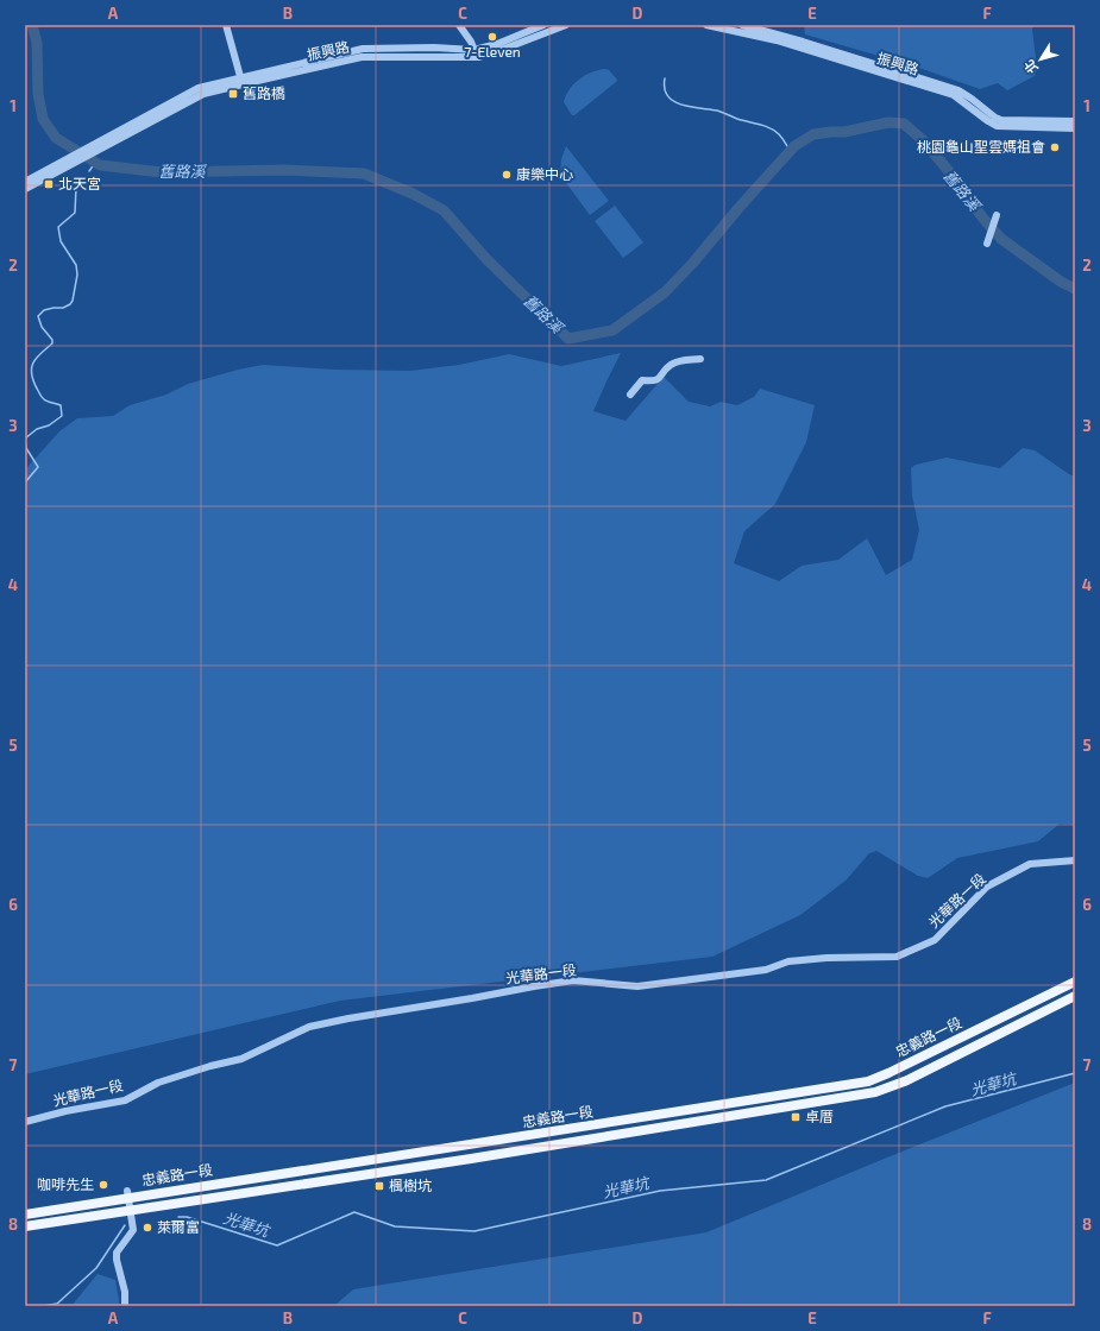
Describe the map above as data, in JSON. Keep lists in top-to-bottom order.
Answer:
{
  "streets": {
    "main road": ["忠義路一段"],
    "street": ["振興路", "光華路一段"]
  },
  "water": ["舊路溪", "光華坑"],
  "places": {
    "other": [
      "7-Eleven",
      "桃園龜山聖雲媽祖會",
      "康樂中心",
      "咖啡先生",
      "萊爾富"
    ],
    "transit": [
      "舊路橋",
      "北天宮",
      "卓厝",
      "楓樹坑"
    ]
  },
  "north": "bottom left",
  "grid": {
    "columns": [
      "A",
      "B",
      "C",
      "D",
      "E",
      "F"
    ],
    "rows": [
      "1",
      "2",
      "3",
      "4",
      "5",
      "6",
      "7",
      "8"
    ]
  }
}
